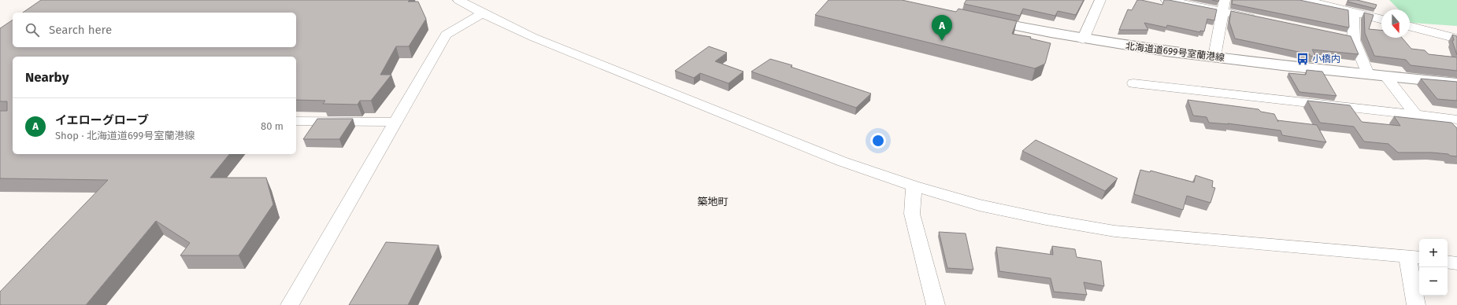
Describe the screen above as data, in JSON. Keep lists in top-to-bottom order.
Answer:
{
  "streets": {
    "main road": ["北海道道699号室蘭港線"]
  },
  "districts": ["築地町"],
  "places": {
    "bus stop": ["小橋内"]
  },
  "north": "bottom",
  "page": {
    "search": "Search here",
    "pins": "A",
    "heading": "Nearby",
    "list": [
      {
        "mark": "A",
        "name": "イエローグローブ",
        "note": "Shop · 北海道道699号室蘭港線",
        "value": "80 m"
      }
    ],
    "map_buttons": ["+", "−"]
  }
}
